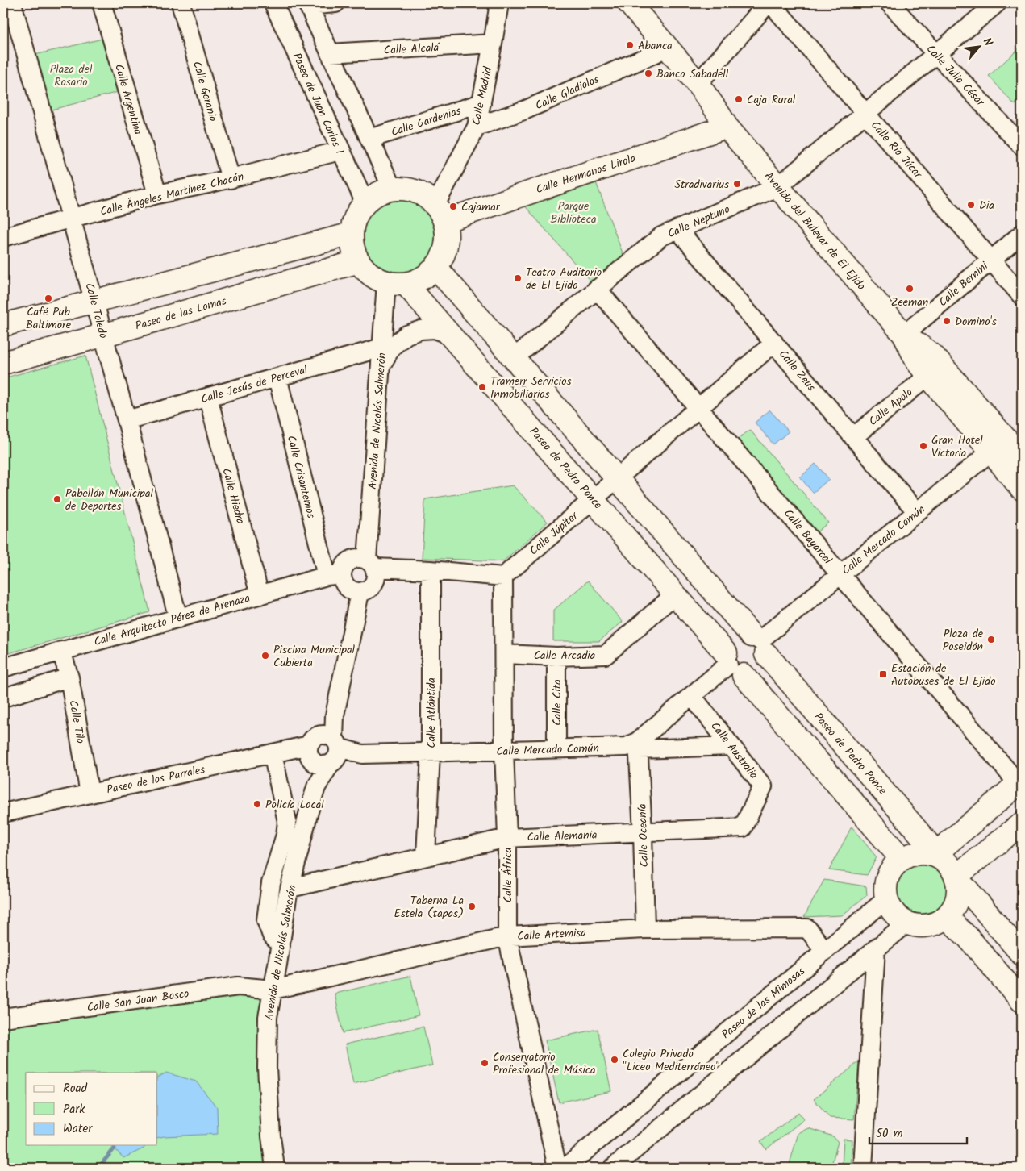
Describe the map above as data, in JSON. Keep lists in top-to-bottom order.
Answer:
{
  "streets": {
    "main road": [
      "Calle Hermanos Lirola",
      "Avenida del Bulevar de El Ejido",
      "Paseo de las Lomas",
      "Paseo de Pedro Ponce"
    ],
    "street": [
      "Calle Alcalá",
      "Calle Julio César",
      "Calle Geranio",
      "Calle Gladiolos",
      "Calle Madrid",
      "Calle Argentina",
      "Paseo de Juan Carlos I",
      "Calle Gardenias",
      "Calle Río Júcar",
      "Calle Ängeles Martínez Chacón",
      "Calle Neptuno",
      "Calle Bernini",
      "Calle Toledo",
      "Calle Zeus",
      "Calle Jesús de Perceval",
      "Calle Apolo",
      "Avenida de Nicolás Salmerón",
      "Calle Crisantemos",
      "Calle Hiedra",
      "Calle Júpiter",
      "Calle Bayarcal",
      "Calle Mercado Común",
      "Calle Arquitecto Pérez de Arenaza",
      "Calle Arcadia",
      "Calle Cita",
      "Calle Atlántida",
      "Calle Tilo",
      "Calle Australia",
      "Paseo de los Parrales",
      "Calle Alemania",
      "Calle Oceanía",
      "Calle África",
      "Calle Artemisa",
      "Calle San Juan Bosco",
      "Paseo de las Mimosas"
    ]
  },
  "crossings": [
    ["Calle Alcalá", "Calle Madrid"],
    ["Calle Julio César", "Calle Neptuno"],
    ["Calle Geranio", "Calle Ängeles Martínez Chacón"],
    ["Calle Gladiolos", "Calle Madrid"],
    ["Calle Gladiolos", "Avenida del Bulevar de El Ejido"],
    ["Calle Madrid", "Paseo de Juan Carlos I"],
    ["Calle Madrid", "Calle Gardenias"],
    ["Calle Madrid", "Calle Hermanos Lirola"],
    ["Calle Madrid", "Paseo de las Lomas"],
    ["Calle Madrid", "Avenida de Nicolás Salmerón"],
    ["Calle Madrid", "Paseo de Pedro Ponce"],
    ["Calle Argentina", "Calle Ängeles Martínez Chacón"],
    ["Paseo de Juan Carlos I", "Calle Hermanos Lirola"],
    ["Paseo de Juan Carlos I", "Calle Ängeles Martínez Chacón"],
    ["Paseo de Juan Carlos I", "Paseo de las Lomas"],
    ["Paseo de Juan Carlos I", "Avenida de Nicolás Salmerón"],
    ["Paseo de Juan Carlos I", "Paseo de Pedro Ponce"],
    ["Calle Río Júcar", "Calle Neptuno"],
    ["Calle Río Júcar", "Calle Bernini"],
    ["Calle Hermanos Lirola", "Avenida del Bulevar de El Ejido"],
    ["Calle Hermanos Lirola", "Paseo de las Lomas"],
    ["Calle Hermanos Lirola", "Avenida de Nicolás Salmerón"],
    ["Calle Hermanos Lirola", "Paseo de Pedro Ponce"],
    ["Calle Ängeles Martínez Chacón", "Calle Toledo"],
    ["Calle Neptuno", "Avenida del Bulevar de El Ejido"],
    ["Calle Neptuno", "Calle Zeus"],
    ["Calle Neptuno", "Paseo de Pedro Ponce"],
    ["Calle Neptuno", "Calle Bayarcal"],
    ["Avenida del Bulevar de El Ejido", "Calle Bernini"],
    ["Avenida del Bulevar de El Ejido", "Calle Apolo"],
    ["Avenida del Bulevar de El Ejido", "Calle Mercado Común"],
    ["Calle Toledo", "Paseo de las Lomas"],
    ["Calle Toledo", "Calle Jesús de Perceval"],
    ["Calle Toledo", "Calle Arquitecto Pérez de Arenaza"],
    ["Paseo de las Lomas", "Avenida de Nicolás Salmerón"],
    ["Paseo de las Lomas", "Paseo de Pedro Ponce"],
    ["Calle Zeus", "Calle Apolo"],
    ["Calle Zeus", "Calle Júpiter"],
    ["Calle Zeus", "Calle Mercado Común"],
    ["Calle Jesús de Perceval", "Avenida de Nicolás Salmerón"],
    ["Calle Jesús de Perceval", "Calle Crisantemos"],
    ["Calle Jesús de Perceval", "Calle Hiedra"],
    ["Avenida de Nicolás Salmerón", "Paseo de Pedro Ponce"],
    ["Avenida de Nicolás Salmerón", "Calle Crisantemos"],
    ["Avenida de Nicolás Salmerón", "Calle Mercado Común"],
    ["Avenida de Nicolás Salmerón", "Calle Arquitecto Pérez de Arenaza"],
    ["Avenida de Nicolás Salmerón", "Paseo de los Parrales"],
    ["Avenida de Nicolás Salmerón", "Calle Alemania"],
    ["Avenida de Nicolás Salmerón", "Calle Artemisa"],
    ["Avenida de Nicolás Salmerón", "Calle San Juan Bosco"],
    ["Paseo de Pedro Ponce", "Calle Júpiter"],
    ["Paseo de Pedro Ponce", "Calle Mercado Común"],
    ["Paseo de Pedro Ponce", "Calle Arcadia"],
    ["Paseo de Pedro Ponce", "Paseo de las Mimosas"],
    ["Calle Crisantemos", "Calle Arquitecto Pérez de Arenaza"],
    ["Calle Hiedra", "Calle Arquitecto Pérez de Arenaza"],
    ["Calle Júpiter", "Calle Bayarcal"],
    ["Calle Júpiter", "Calle África"],
    ["Calle Bayarcal", "Calle Mercado Común"],
    ["Calle Mercado Común", "Calle Cita"],
    ["Calle Mercado Común", "Calle Atlántida"],
    ["Calle Mercado Común", "Calle Australia"],
    ["Calle Mercado Común", "Paseo de los Parrales"],
    ["Calle Mercado Común", "Calle Oceanía"],
    ["Calle Mercado Común", "Calle África"],
    ["Calle Arquitecto Pérez de Arenaza", "Calle Tilo"],
    ["Calle Arcadia", "Calle Cita"],
    ["Calle Arcadia", "Calle África"],
    ["Calle Atlántida", "Calle Alemania"],
    ["Calle Tilo", "Paseo de los Parrales"],
    ["Calle Australia", "Calle Alemania"],
    ["Calle Alemania", "Calle Oceanía"],
    ["Calle Alemania", "Calle África"],
    ["Calle Oceanía", "Calle Artemisa"],
    ["Calle África", "Calle Artemisa"],
    ["Calle Artemisa", "Calle San Juan Bosco"],
    ["Calle Artemisa", "Paseo de las Mimosas"]
  ],
  "parks": ["Plaza del Rosario", "Parque Biblioteca"],
  "places": {
    "other": [
      "Abanca",
      "Banco Sabadell",
      "Caja Rural",
      "Stradivarius",
      "Dia",
      "Cajamar",
      "Teatro Auditorio de El Ejido",
      "Zeeman",
      "Café Pub Baltimore",
      "Domino's",
      "Tramerr Servicios Inmobiliarios",
      "Gran Hotel Victoria",
      "Pabellón Municipal de Deportes",
      "Plaza de Poseidón",
      "Piscina Municipal Cubierta",
      "Policía Local",
      "Taberna La Estela (tapas)",
      "Colegio Privado \"Liceo Mediterráneo\"",
      "Conservatorio Profesional de Música"
    ],
    "transit": ["Estación de Autobuses de El Ejido"]
  },
  "legend": ["Road", "Park", "Water"],
  "scale_bar": "50 m",
  "north": "top right"
}
